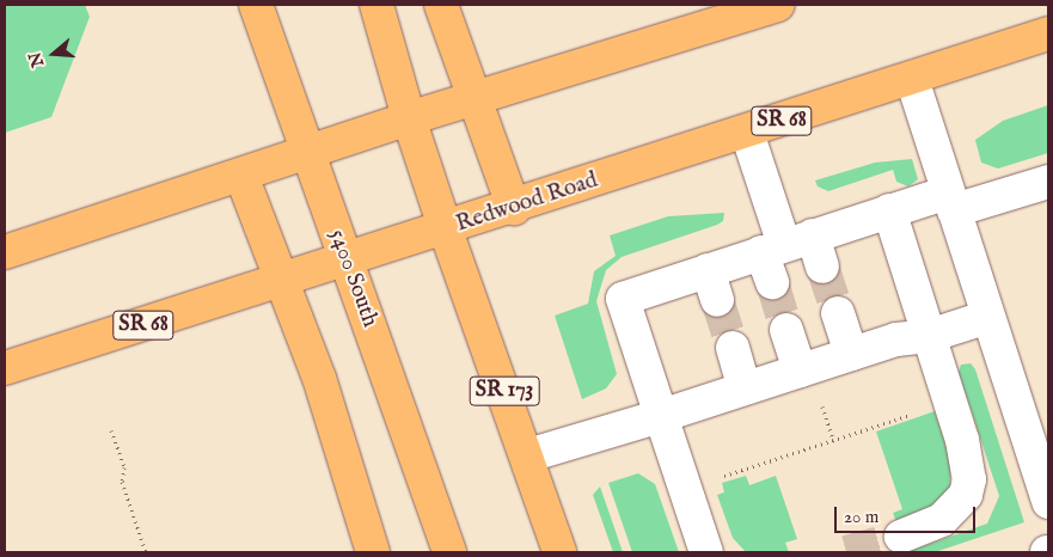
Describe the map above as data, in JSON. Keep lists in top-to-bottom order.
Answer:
{
  "streets": {
    "main road": [
      "SR 68",
      "Redwood Road",
      "5400 South",
      "SR 173"
    ]
  },
  "crossings": [
    ["Redwood Road", "5400 South"],
    ["Redwood Road", "SR 173"]
  ],
  "scale_bar": "20 m",
  "north": "left"
}
